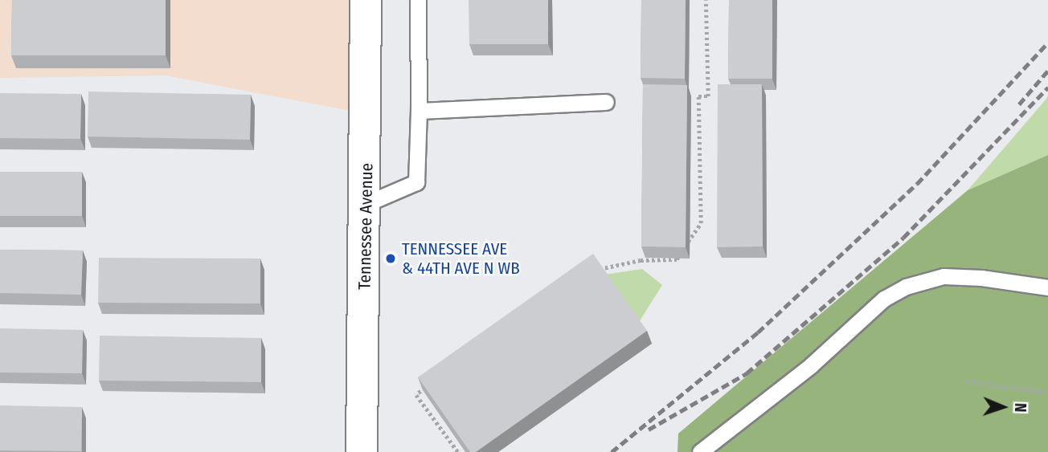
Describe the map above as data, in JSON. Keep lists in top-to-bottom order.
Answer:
{
  "streets": {
    "street": ["Tennessee Avenue"]
  },
  "places": ["TENNESSEE AVE & 44TH AVE N WB"],
  "north": "right"
}
